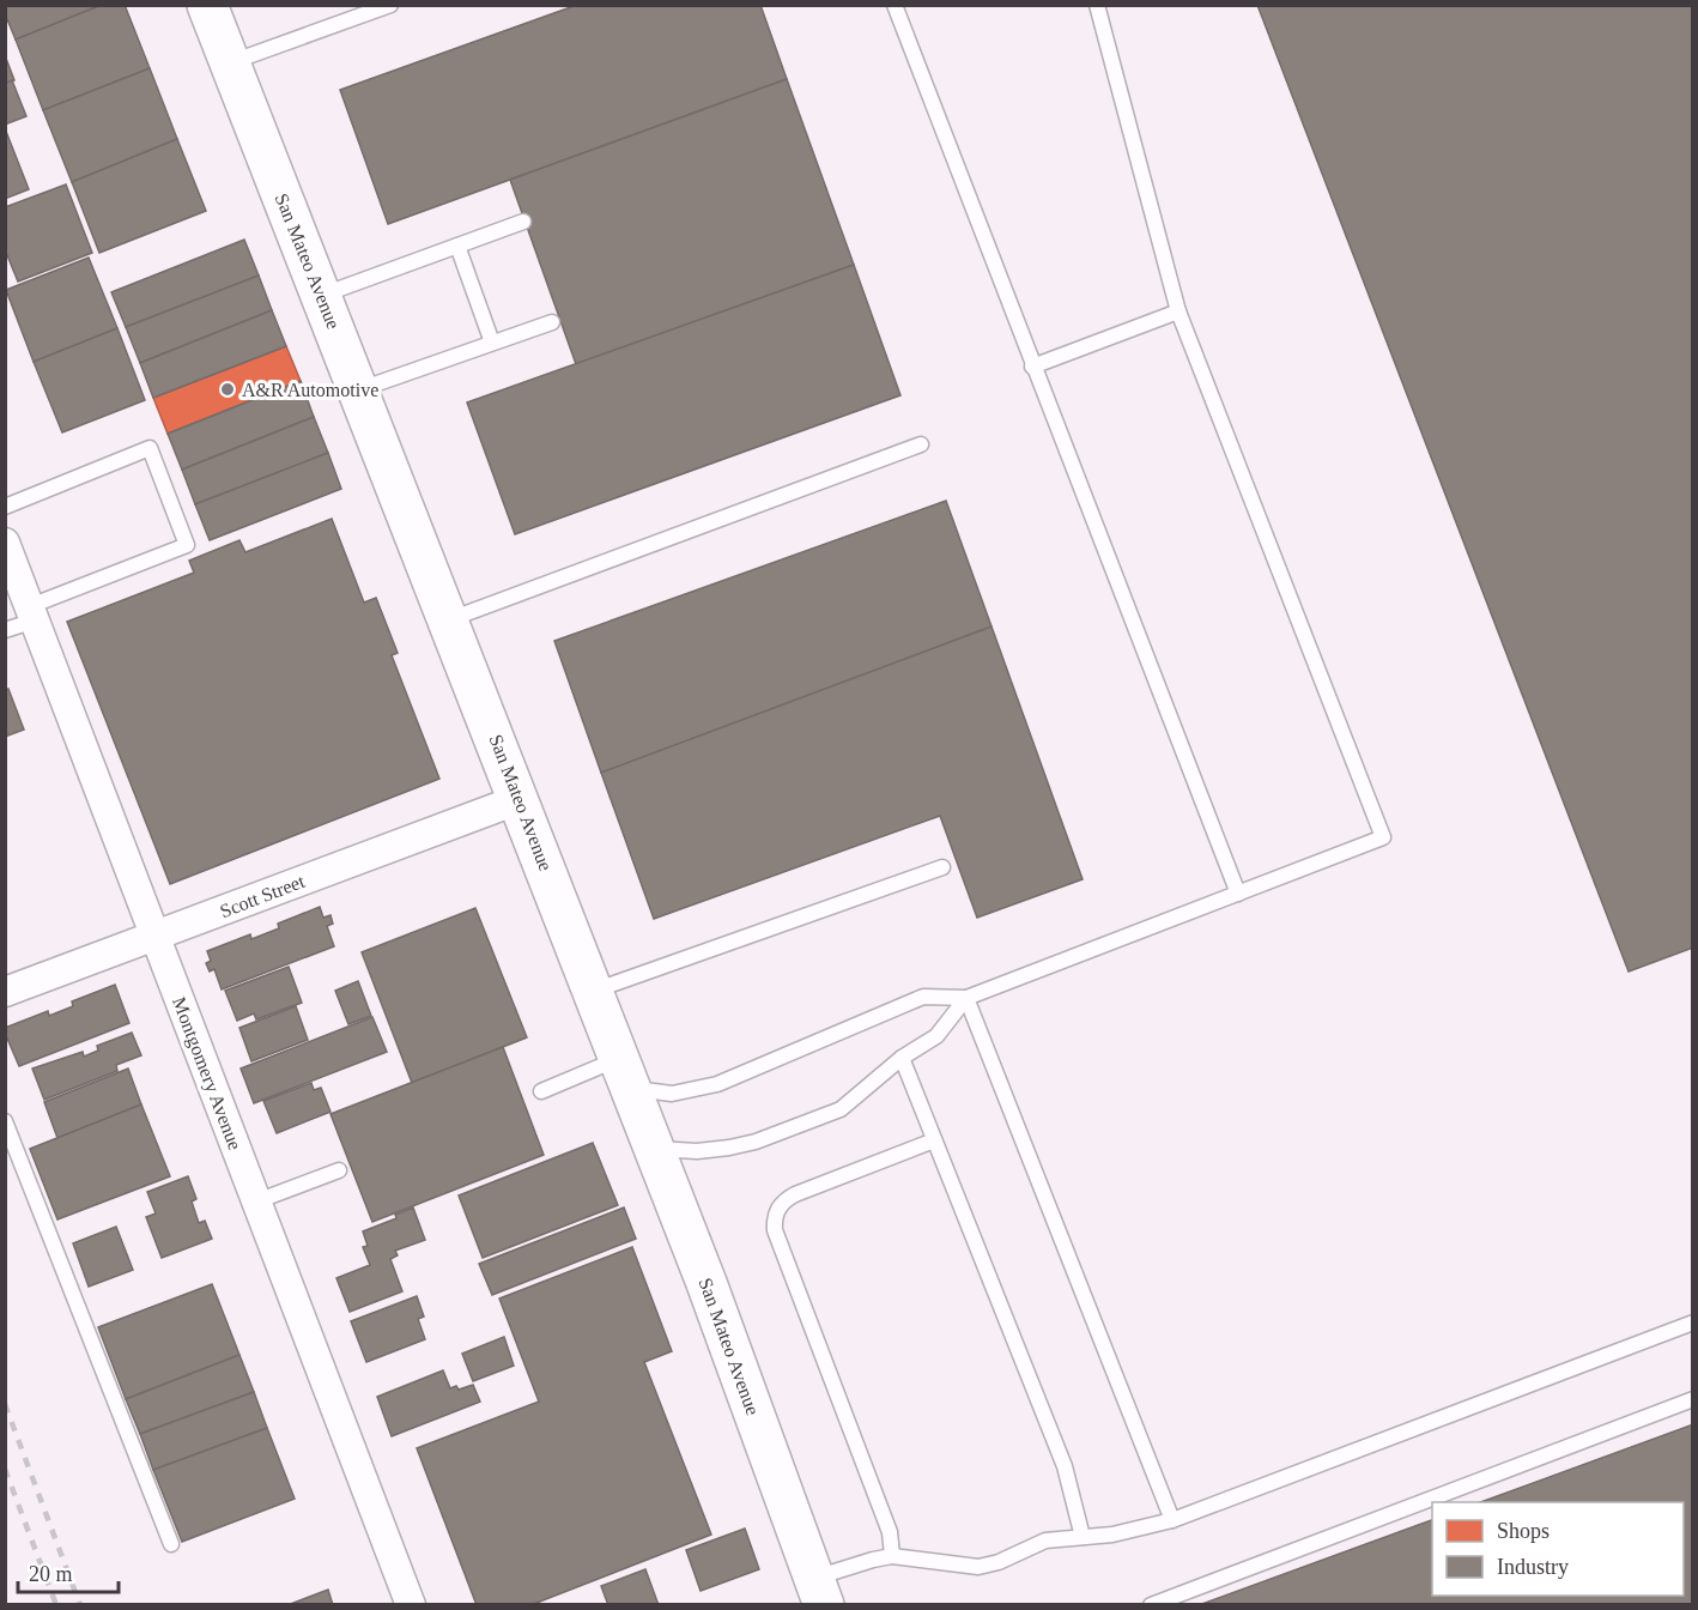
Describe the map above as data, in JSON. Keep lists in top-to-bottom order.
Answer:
{
  "streets": {
    "main road": ["San Mateo Avenue"],
    "street": ["Scott Street", "Montgomery Avenue"]
  },
  "crossings": [
    ["San Mateo Avenue", "Scott Street"],
    ["Scott Street", "Montgomery Avenue"]
  ],
  "places": ["A&R Automotive"],
  "legend": ["Shops", "Industry"],
  "scale_bar": "20 m"
}
